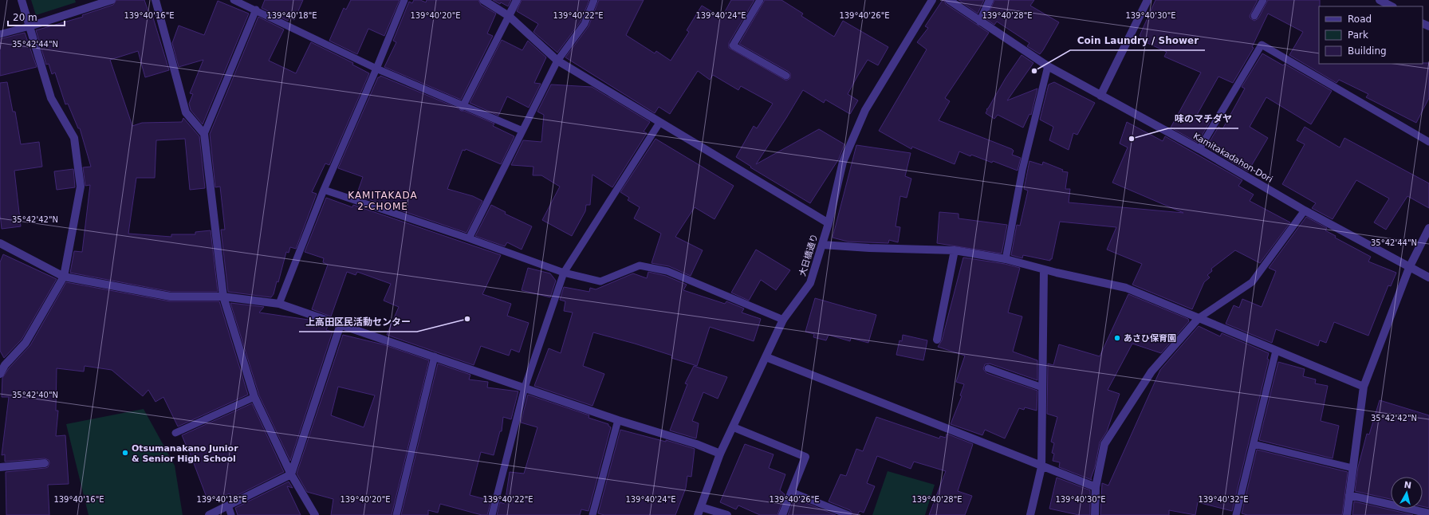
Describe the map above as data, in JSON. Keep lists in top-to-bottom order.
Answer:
{
  "streets": {
    "street": ["Kamitakadahon-Dori", "大日橋通り"]
  },
  "districts": ["KAMITAKADA 2-CHOME"],
  "places": [
    "Coin Laundry / Shower",
    "味のマチダヤ",
    "上高田区民活動センター",
    "あさひ保育園",
    "Otsumanakano Junior & Senior High School"
  ],
  "legend": ["Road", "Park", "Building"],
  "scale_bar": "20 m",
  "north": "top",
  "coordinates": [
    "139°40'16\"E",
    "139°40'18\"E",
    "139°40'20\"E",
    "139°40'22\"E",
    "139°40'24\"E",
    "139°40'26\"E",
    "139°40'28\"E",
    "139°40'30\"E",
    "35°42'44\"N",
    "35°42'42\"N",
    "35°42'40\"N",
    "139°40'32\"E"
  ]
}
